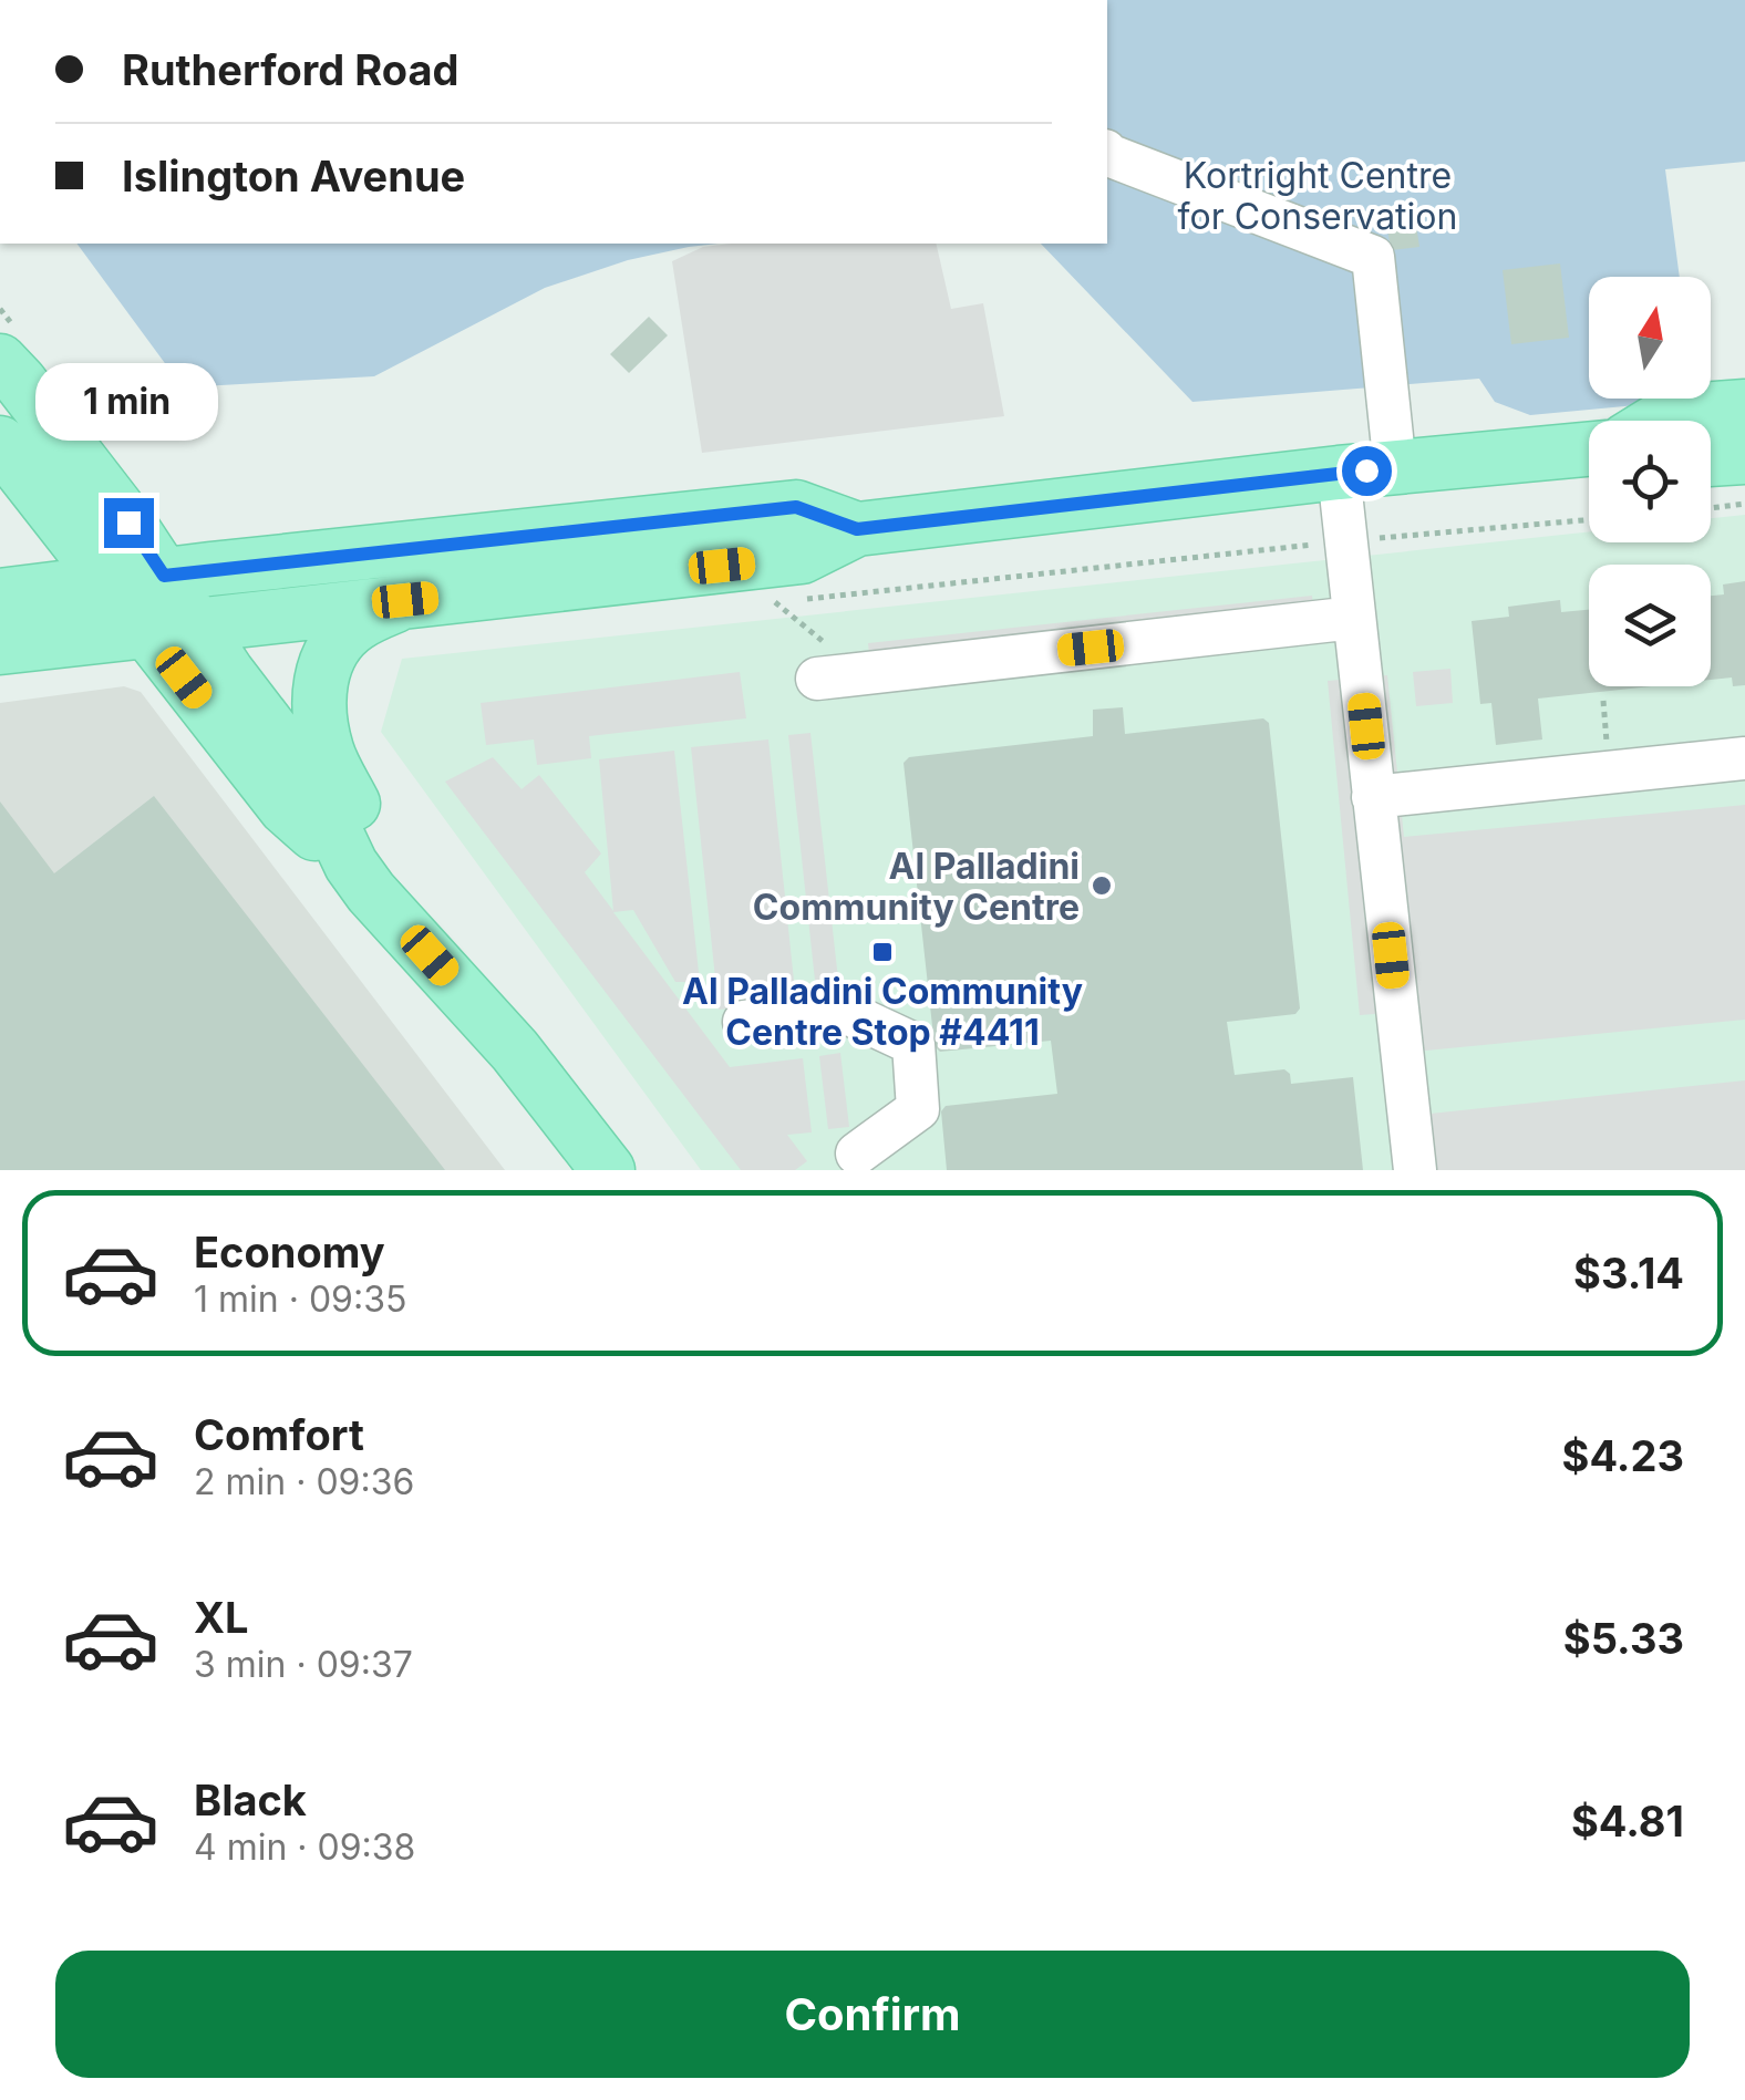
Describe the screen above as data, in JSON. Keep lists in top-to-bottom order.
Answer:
{
  "parks": ["Kortright Centre for Conservation"],
  "places": {
    "other": ["Al Palladini Community Centre"],
    "transit": ["Al Palladini Community Centre Stop #4411"]
  },
  "north": "top",
  "page": {
    "banner": ["Rutherford Road", "Islington Avenue"],
    "bubble": "1 min",
    "list": [
      {
        "name": "Economy",
        "note": "1 min · 09:35",
        "value": "$3.14"
      },
      {
        "name": "Comfort",
        "note": "2 min · 09:36",
        "value": "$4.23"
      },
      {
        "name": "XL",
        "note": "3 min · 09:37",
        "value": "$5.33"
      },
      {
        "name": "Black",
        "note": "4 min · 09:38",
        "value": "$4.81"
      }
    ],
    "buttons": "Confirm"
  }
}
